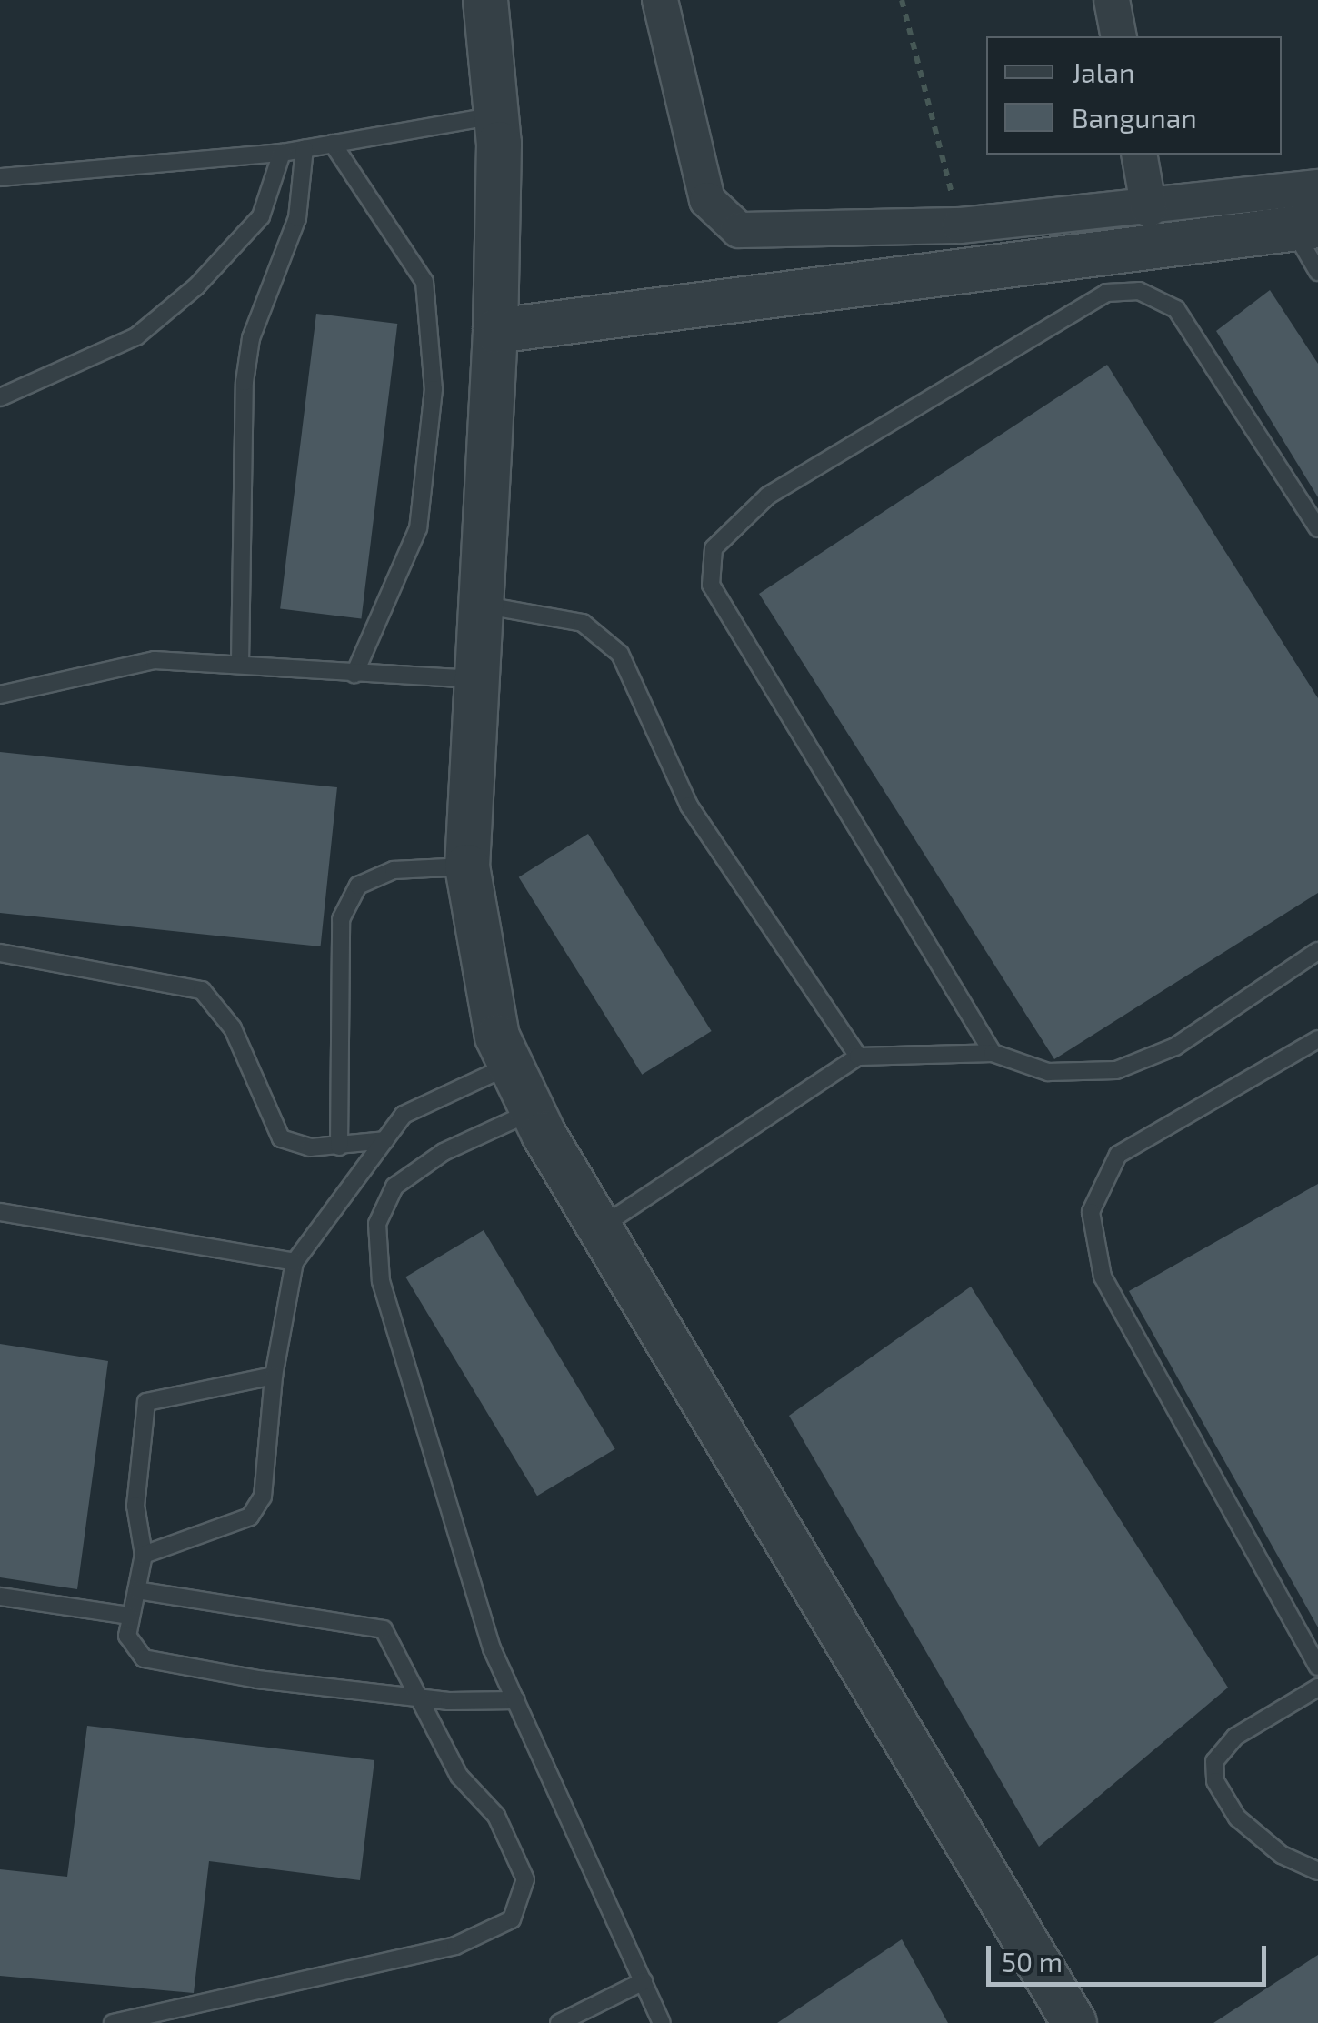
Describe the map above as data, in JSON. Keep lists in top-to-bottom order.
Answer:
{
  "legend": ["Jalan", "Bangunan"],
  "scale_bar": "50 m"
}
